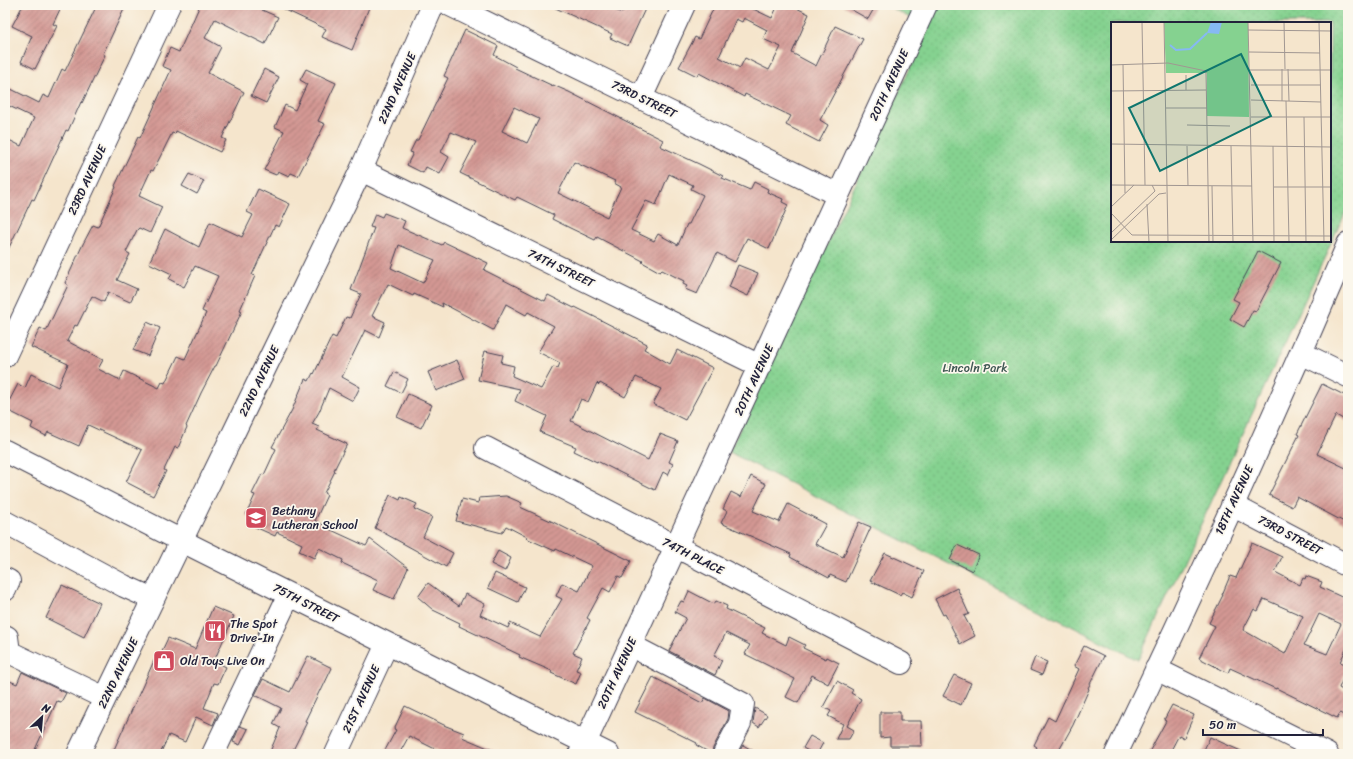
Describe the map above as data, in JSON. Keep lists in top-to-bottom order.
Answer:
{
  "streets": {
    "street": [
      "20TH AVENUE",
      "22ND AVENUE",
      "73RD STREET",
      "23RD AVENUE",
      "74TH STREET",
      "18TH AVENUE",
      "74TH PLACE",
      "75TH STREET",
      "21ST AVENUE"
    ]
  },
  "crossings": [
    ["20TH AVENUE", "73RD STREET"],
    ["20TH AVENUE", "74TH STREET"],
    ["20TH AVENUE", "74TH PLACE"],
    ["20TH AVENUE", "75TH STREET"],
    ["22ND AVENUE", "74TH STREET"],
    ["22ND AVENUE", "75TH STREET"],
    ["73RD STREET", "18TH AVENUE"],
    ["75TH STREET", "21ST AVENUE"]
  ],
  "parks": ["Lincoln Park"],
  "places": {
    "school or university": ["Bethany Lutheran School"],
    "restaurant": ["The Spot Drive-In"],
    "shop": ["Old Toys Live On"]
  },
  "scale_bar": "50 m",
  "north": "top right"
}
